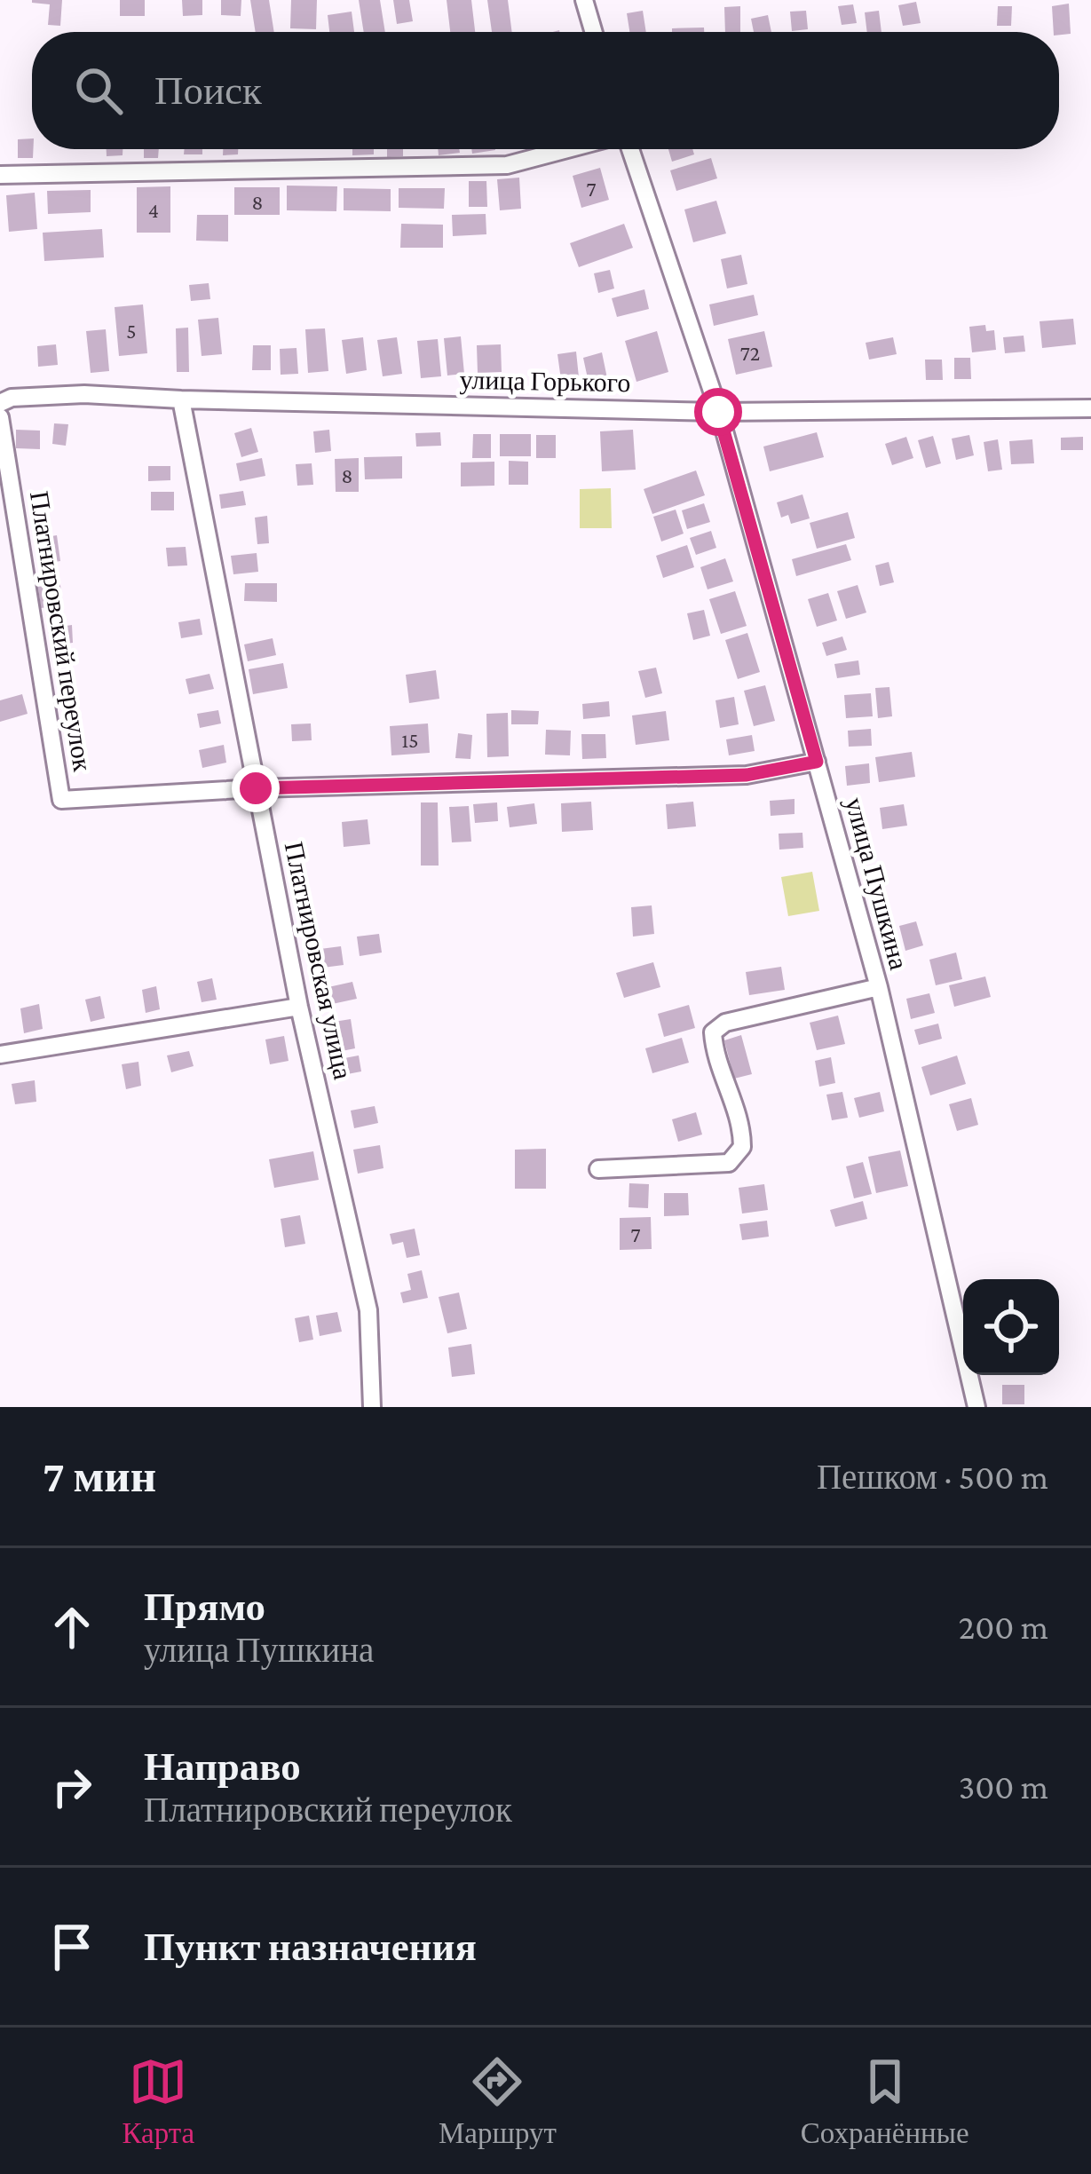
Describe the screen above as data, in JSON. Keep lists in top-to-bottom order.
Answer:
{
  "streets": {
    "street": [
      "улица Горького",
      "Платнировский переулок",
      "улица Пушкина",
      "Платнировская улица"
    ]
  },
  "crossings": [
    ["улица Горького", "улица Пушкина"],
    ["улица Горького", "Платнировская улица"],
    ["Платнировский переулок", "улица Пушкина"],
    ["Платнировский переулок", "Платнировская улица"]
  ],
  "house_numbers": [
    "7",
    "8",
    "4",
    "5",
    "72",
    "8",
    "15",
    "7"
  ],
  "page": {
    "search": "Поиск",
    "heading": ["7 мин", "Пешком · 500 m"],
    "list": [
      ["Прямо", "улица Пушкина", "200 m"],
      ["Направо", "Платнировский переулок", "300 m"],
      "Пункт назначения"
    ],
    "nav": ["Карта", "Маршрут", "Сохранённые"]
  }
}
